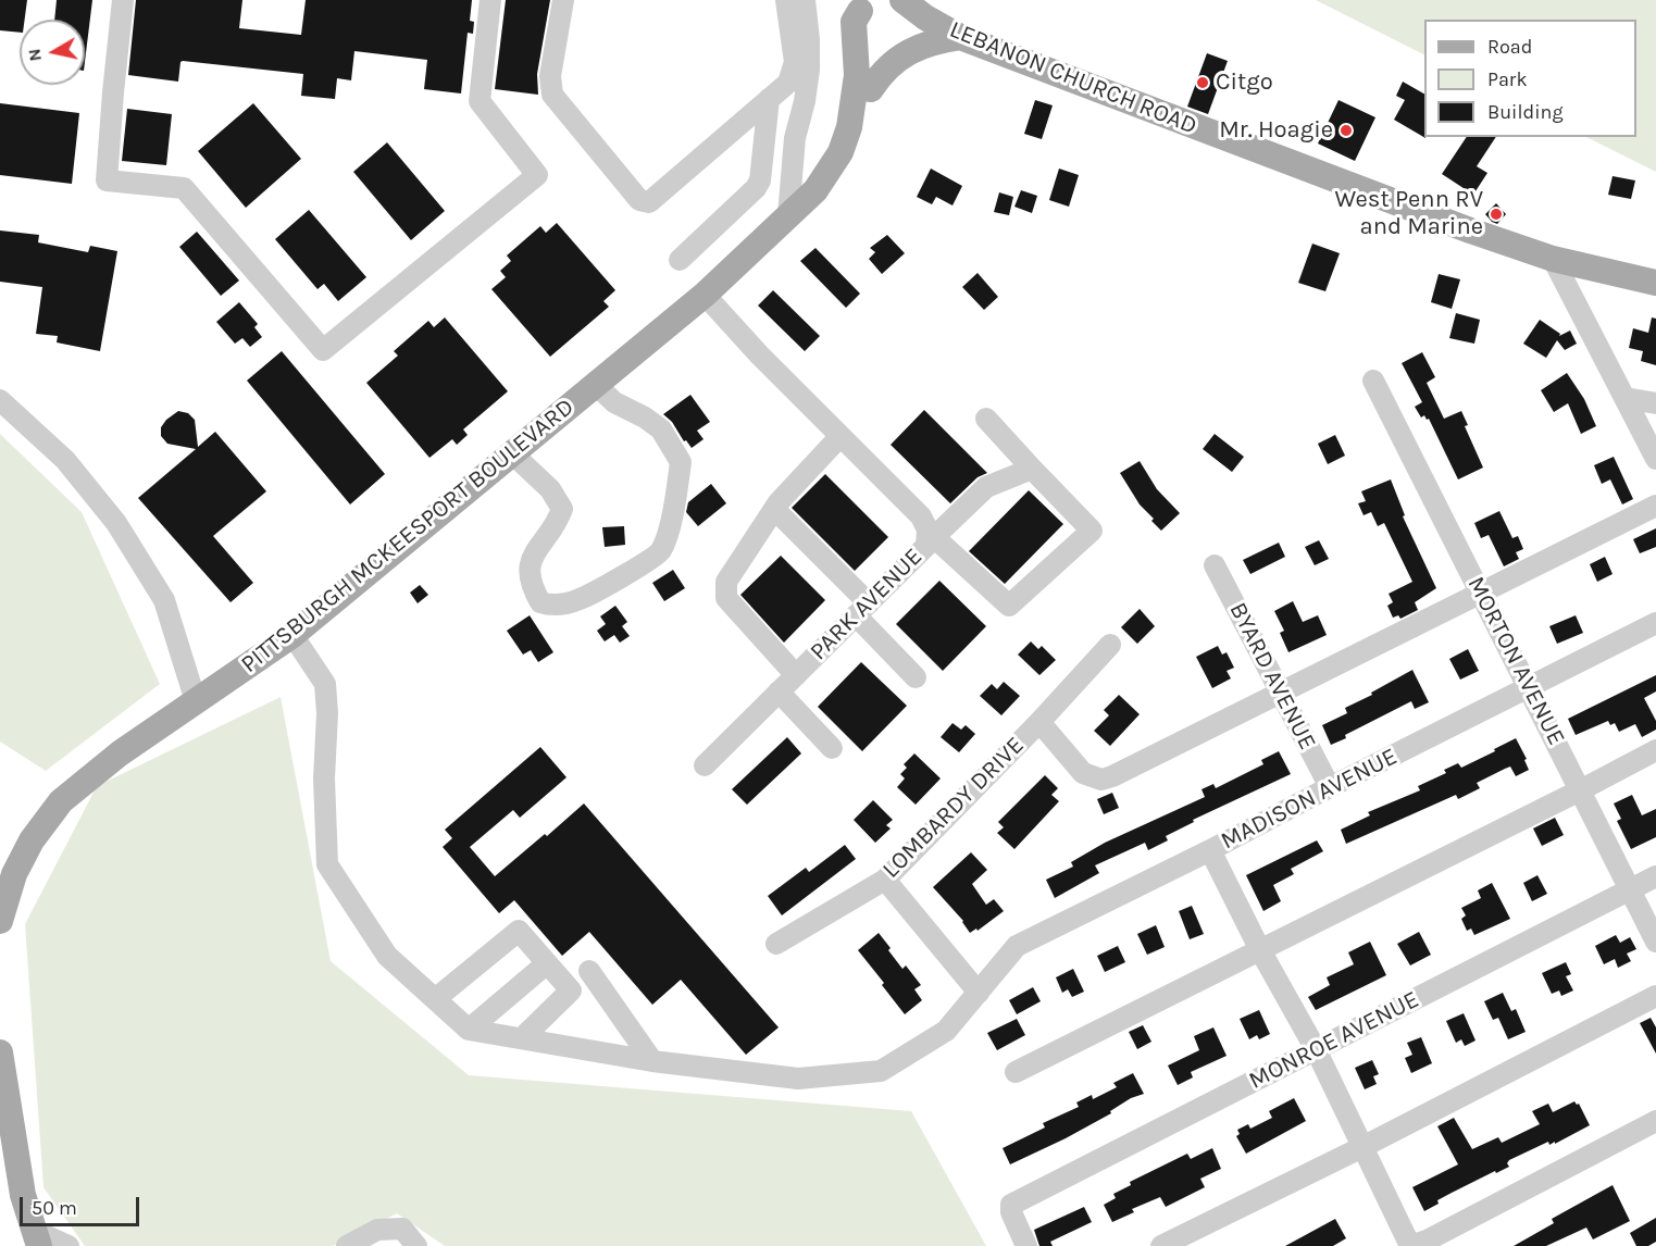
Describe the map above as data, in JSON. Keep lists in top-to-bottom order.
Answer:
{
  "streets": {
    "main road": ["LEBANON CHURCH ROAD", "PITTSBURGH MCKEESPORT BOULEVARD"],
    "street": [
      "PARK AVENUE",
      "MORTON AVENUE",
      "BYARD AVENUE",
      "MADISON AVENUE",
      "LOMBARDY DRIVE",
      "MONROE AVENUE"
    ]
  },
  "crossings": [
    ["PITTSBURGH MCKEESPORT BOULEVARD", "PARK AVENUE"],
    ["MORTON AVENUE", "MADISON AVENUE"],
    ["MORTON AVENUE", "MONROE AVENUE"],
    ["BYARD AVENUE", "MADISON AVENUE"]
  ],
  "places": ["Citgo", "Mr. Hoagie", "West Penn RV and Marine"],
  "legend": ["Road", "Park", "Building"],
  "scale_bar": "50 m",
  "north": "left"
}
